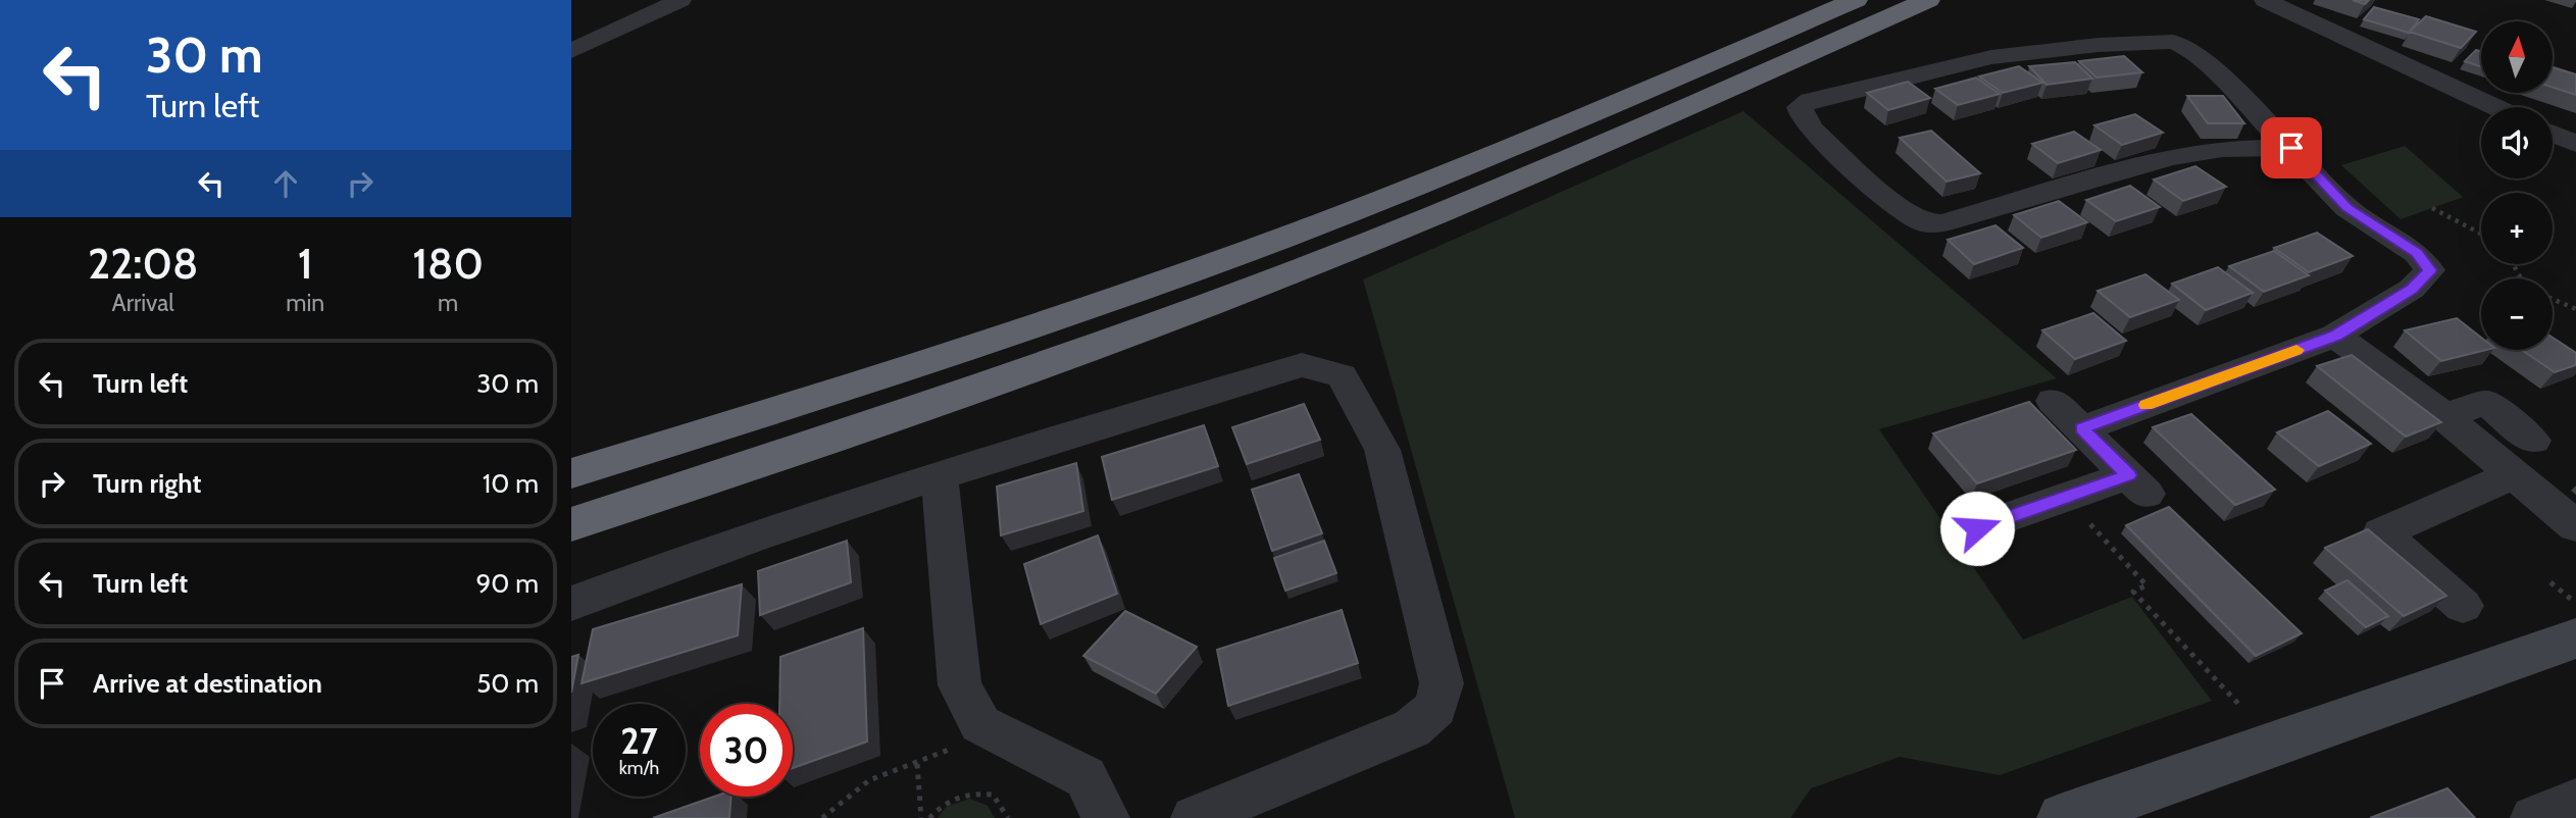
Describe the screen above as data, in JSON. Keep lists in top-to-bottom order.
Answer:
{
  "north": "top",
  "page": {
    "turn": ["30 m", "Turn left"],
    "map_buttons": ["+", "−"],
    "eta": [
      "22:08",
      "Arrival",
      "1",
      "min",
      "180",
      "m"
    ],
    "list": [
      {
        "name": "Turn left",
        "value": "30 m"
      },
      {
        "name": "Turn right",
        "value": "10 m"
      },
      {
        "name": "Turn left",
        "value": "90 m"
      },
      {
        "name": "Arrive at destination",
        "value": "50 m"
      }
    ],
    "speed": "27 km/h",
    "limit": "30"
  }
}
